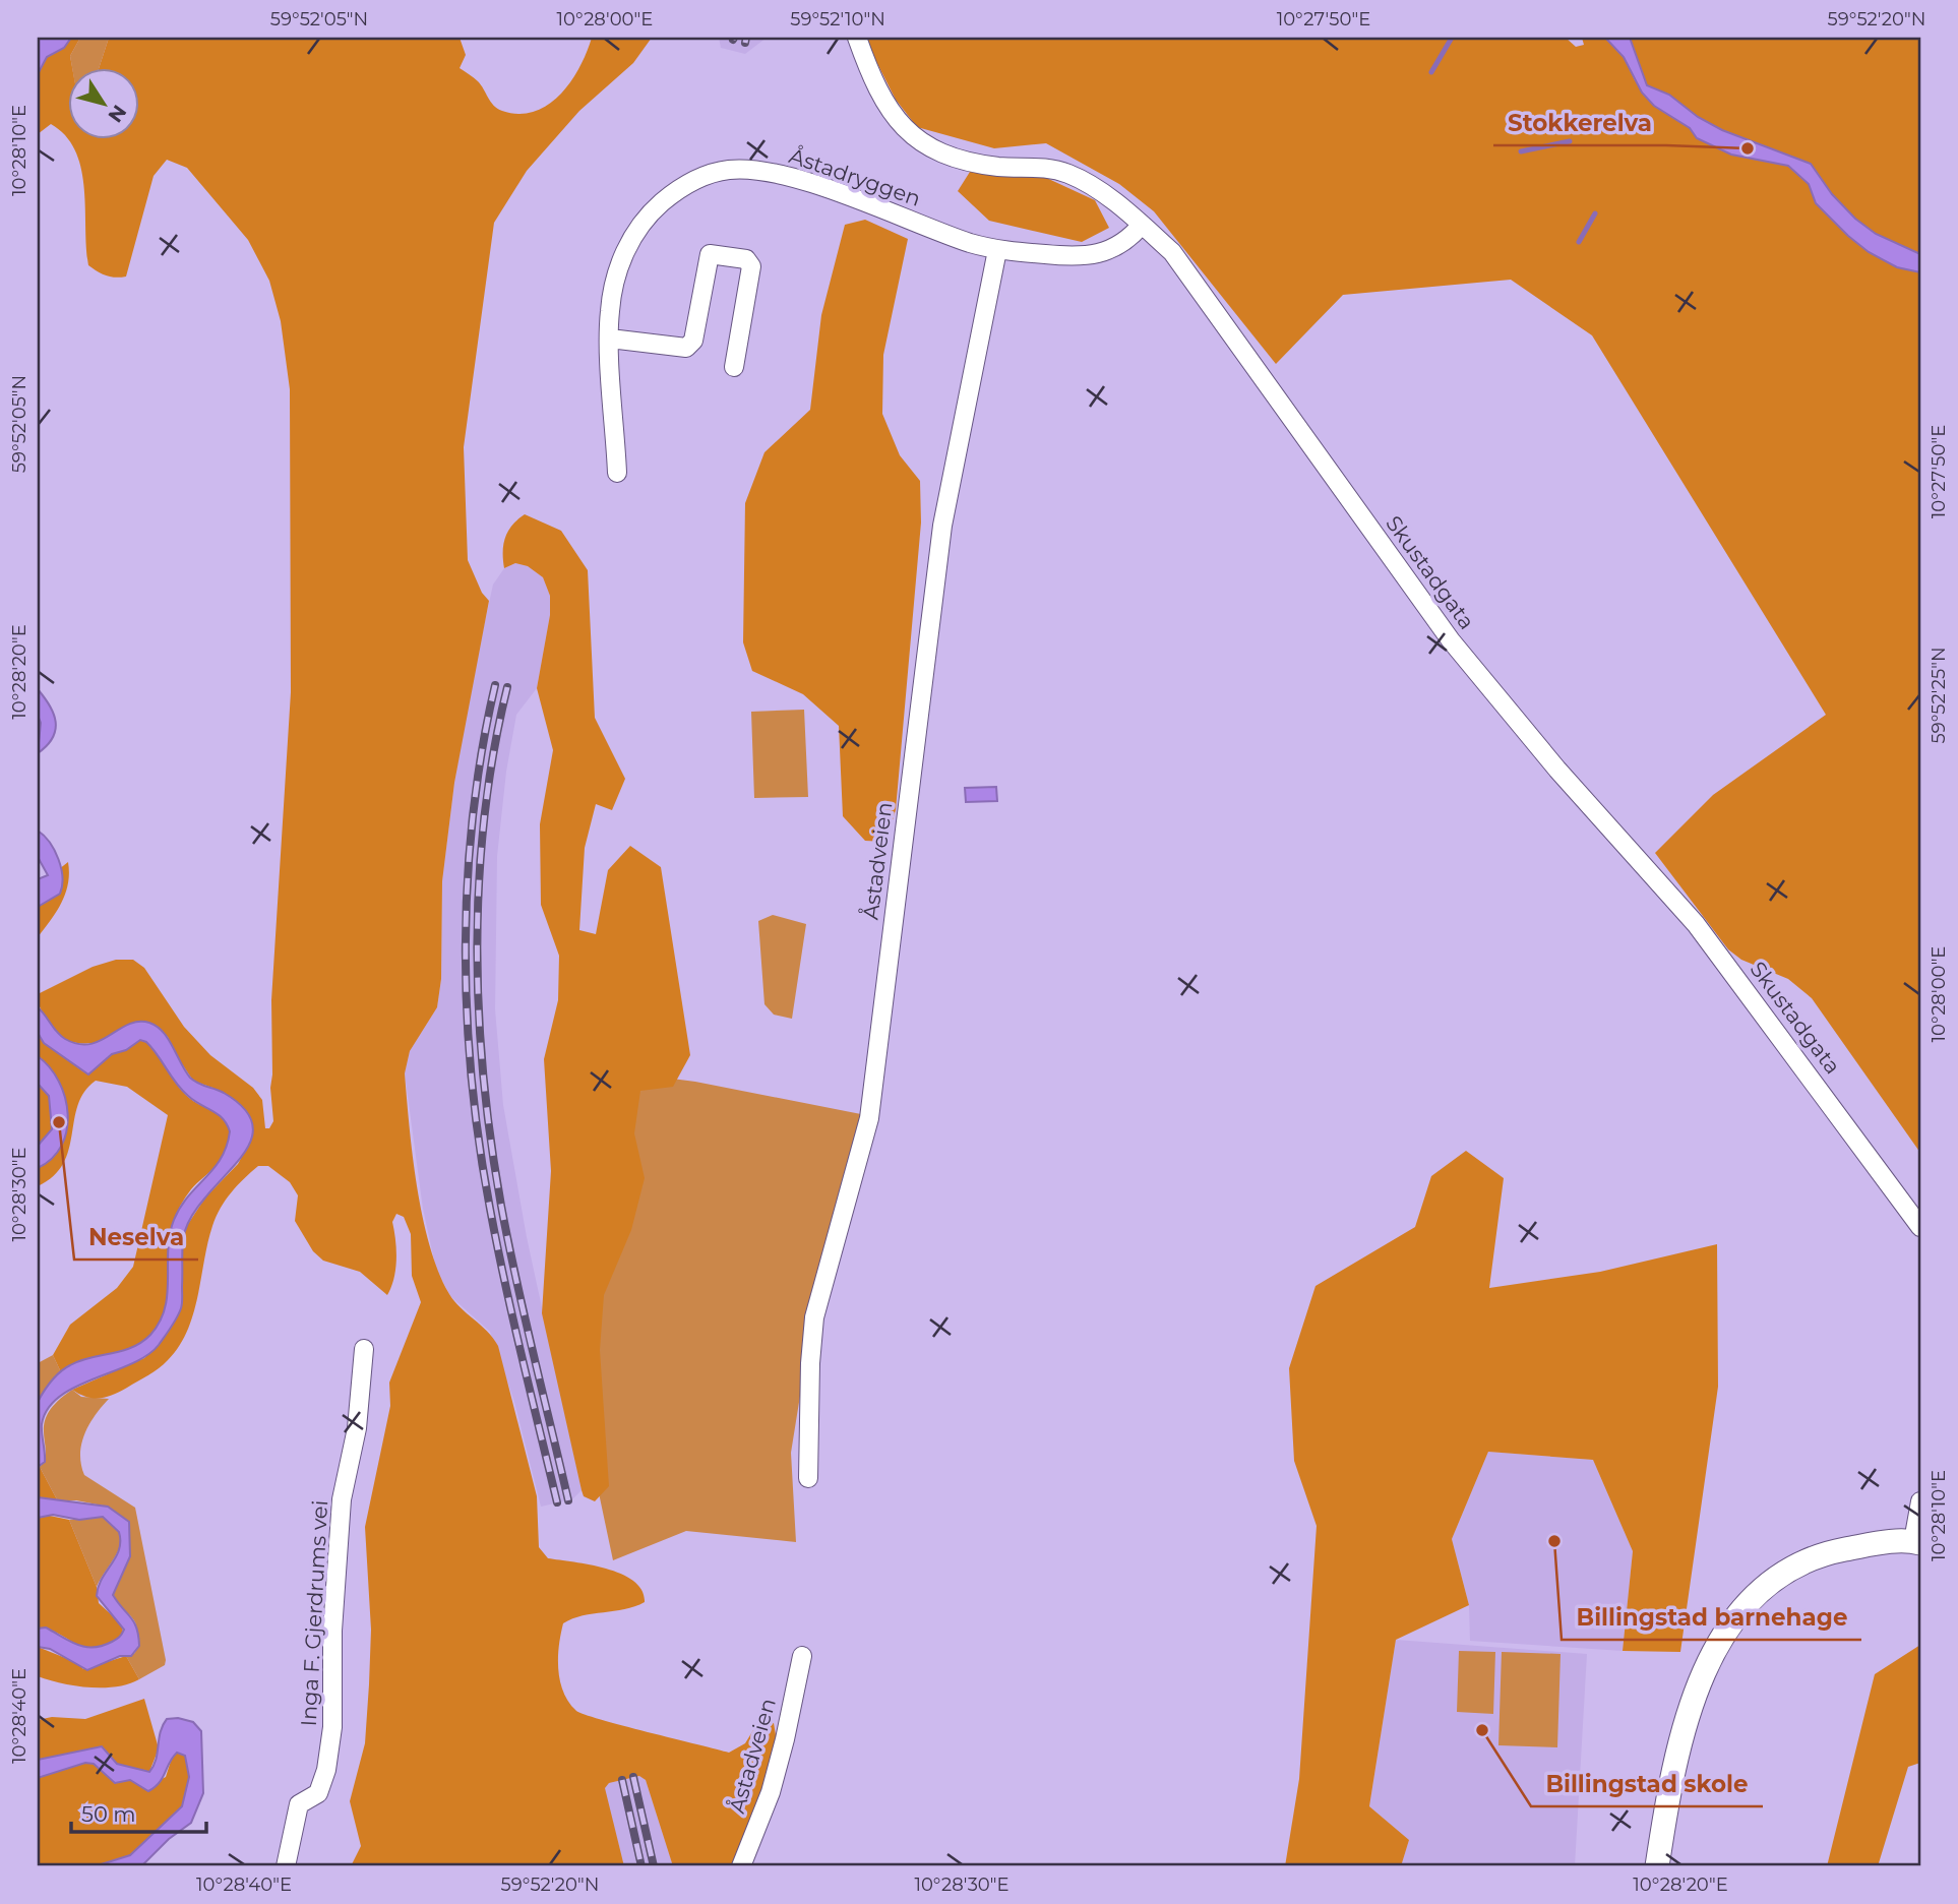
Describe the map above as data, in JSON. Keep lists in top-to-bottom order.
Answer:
{
  "streets": {
    "street": [
      "Åstadryggen",
      "Skustadgata",
      "Åstadveien",
      "Inga F. Gjerdrums vei"
    ]
  },
  "crossings": [
    ["Åstadryggen", "Skustadgata"],
    ["Åstadryggen", "Åstadveien"]
  ],
  "places": [
    "Stokkerelva",
    "Neselva",
    "Billingstad barnehage",
    "Billingstad skole"
  ],
  "scale_bar": "50 m",
  "north": "bottom right",
  "coordinates": [
    "59°52'05\"N",
    "10°28'00\"E",
    "59°52'10\"N",
    "10°27'50\"E",
    "59°52'20\"N",
    "10°28'10\"E",
    "10°28'20\"E",
    "59°52'25\"N",
    "10°28'30\"E",
    "10°28'40\"E"
  ]
}
